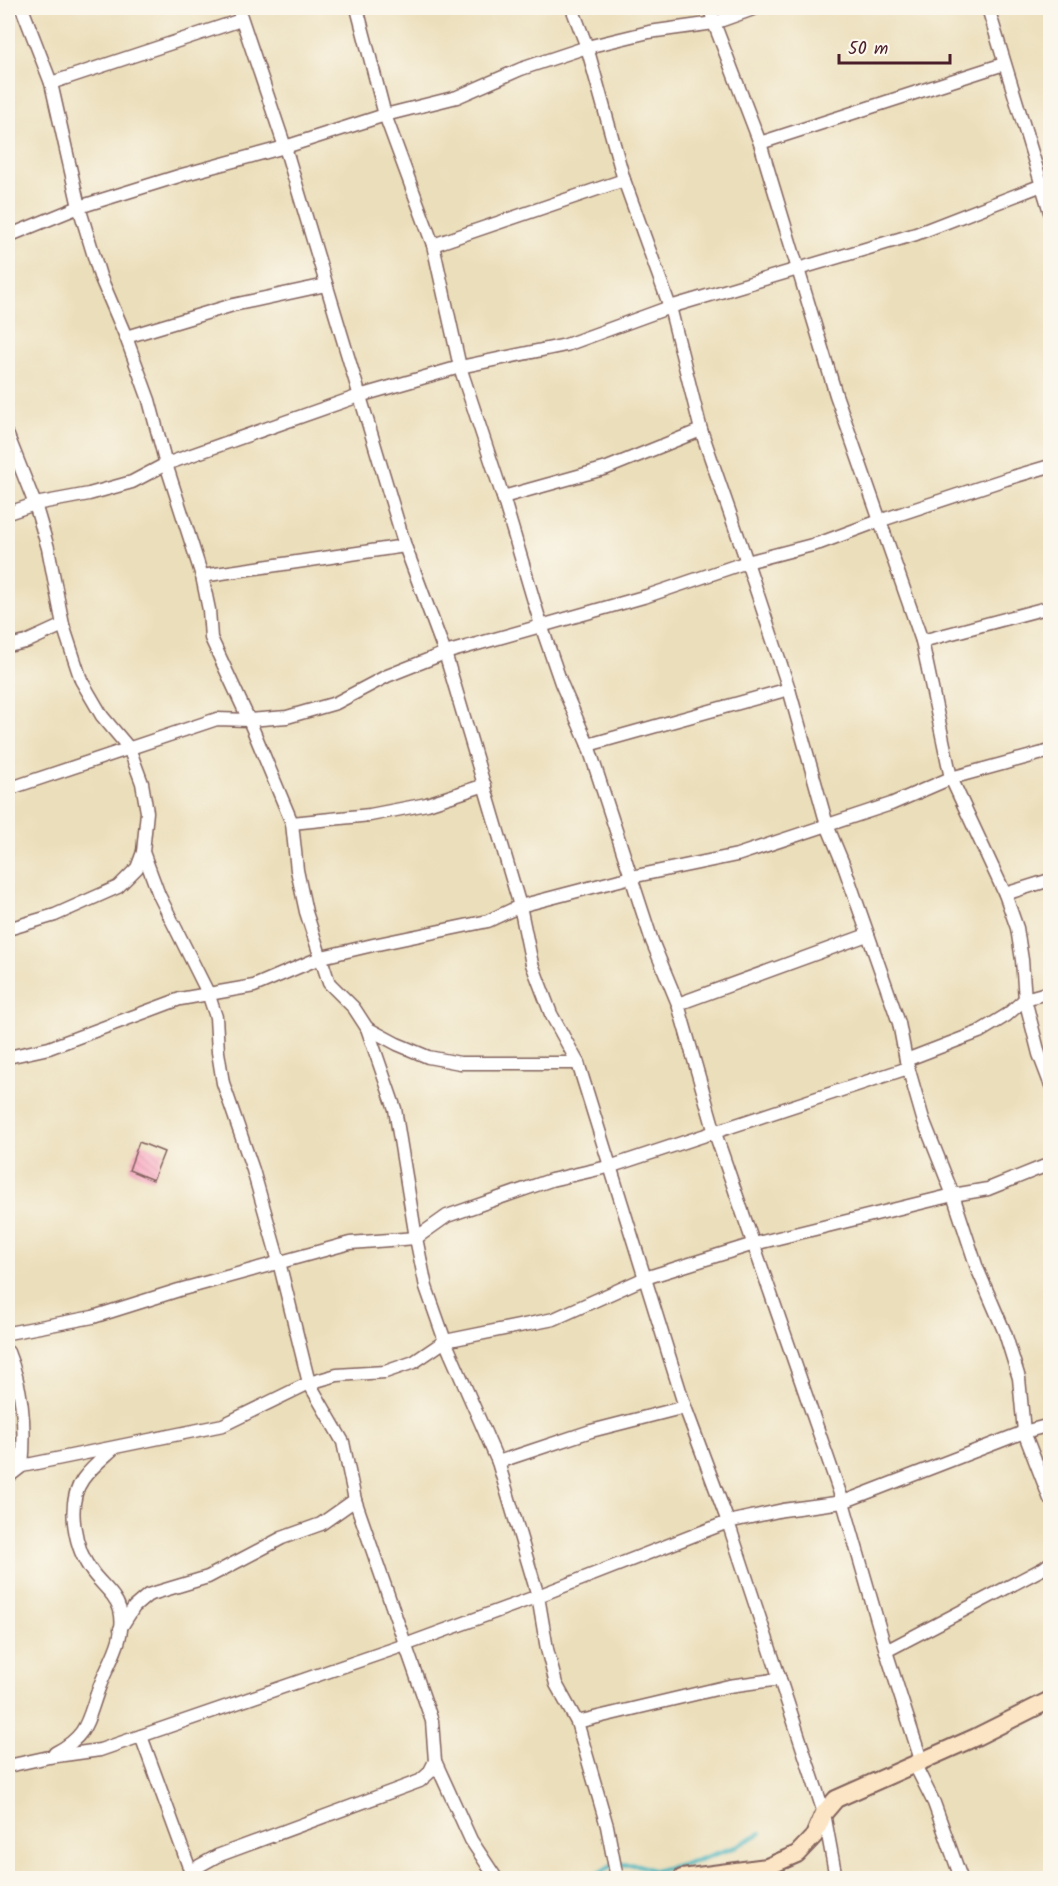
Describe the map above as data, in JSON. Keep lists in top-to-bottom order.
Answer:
{
  "scale_bar": "50 m"
}
